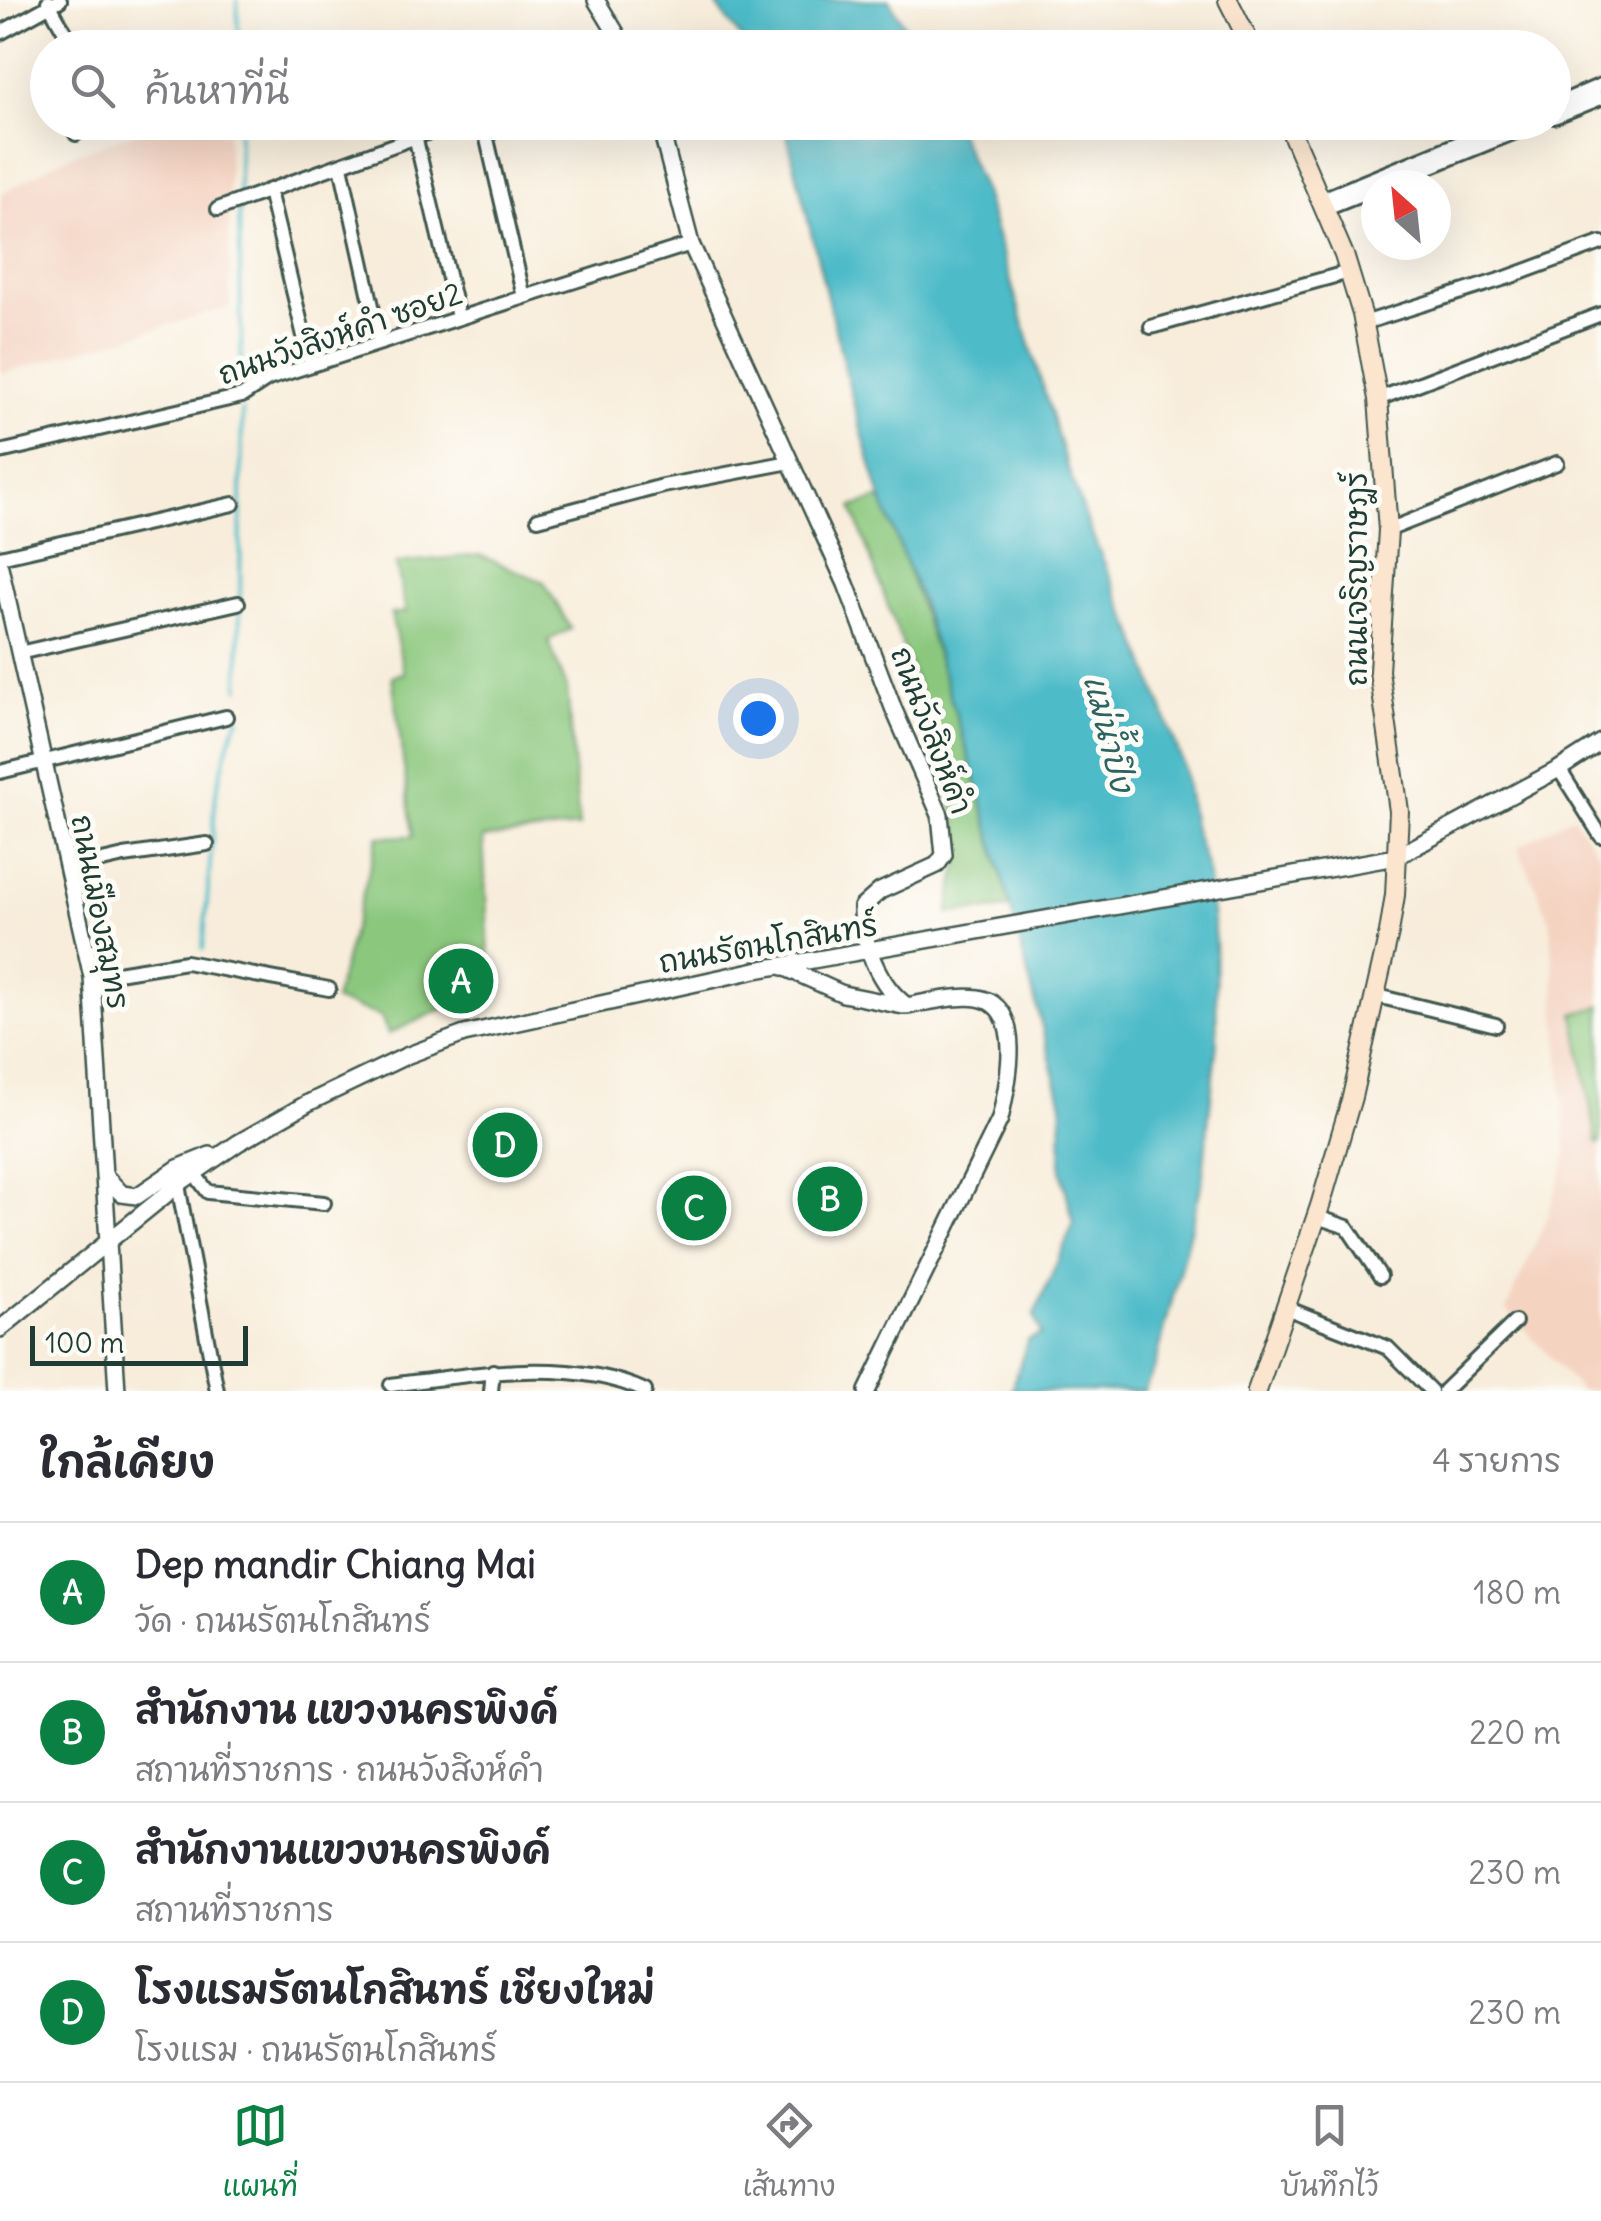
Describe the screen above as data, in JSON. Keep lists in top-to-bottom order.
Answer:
{
  "streets": {
    "main road": ["ถนนเจริญราษฎร์"],
    "street": [
      "ถนนวังสิงห์คำ ซอย2",
      "ถนนวังสิงห์คำ",
      "ถนนเมืองสมุทร",
      "ถนนรัตนโกสินทร์"
    ]
  },
  "crossings": [
    ["ถนนวังสิงห์คำ ซอย2", "ถนนวังสิงห์คำ"],
    ["ถนนเจริญราษฎร์", "ถนนรัตนโกสินทร์"],
    ["ถนนวังสิงห์คำ", "ถนนรัตนโกสินทร์"],
    ["ถนนเมืองสมุทร", "ถนนรัตนโกสินทร์"]
  ],
  "water": ["แม่น้ำปิง"],
  "scale_bar": "100 m",
  "north": "top left",
  "page": {
    "search": "ค้นหาที่นี่",
    "pins": [
      "A",
      "D",
      "B",
      "C"
    ],
    "scale": "100 m",
    "heading": ["ใกล้เคียง", "4 รายการ"],
    "list": [
      {
        "mark": "A",
        "name": "Dep mandir Chiang Mai",
        "note": "วัด · ถนนรัตนโกสินทร์",
        "value": "180 m"
      },
      {
        "mark": "B",
        "name": "สำนักงาน แขวงนครพิงค์",
        "note": "สถานที่ราชการ · ถนนวังสิงห์คำ",
        "value": "220 m"
      },
      {
        "mark": "C",
        "name": "สำนักงานแขวงนครพิงค์",
        "note": "สถานที่ราชการ",
        "value": "230 m"
      },
      {
        "mark": "D",
        "name": "โรงแรมรัตนโกสินทร์ เชียงใหม่",
        "note": "โรงแรม · ถนนรัตนโกสินทร์",
        "value": "230 m"
      }
    ],
    "nav": ["แผนที่", "เส้นทาง", "บันทึกไว้"]
  }
}
